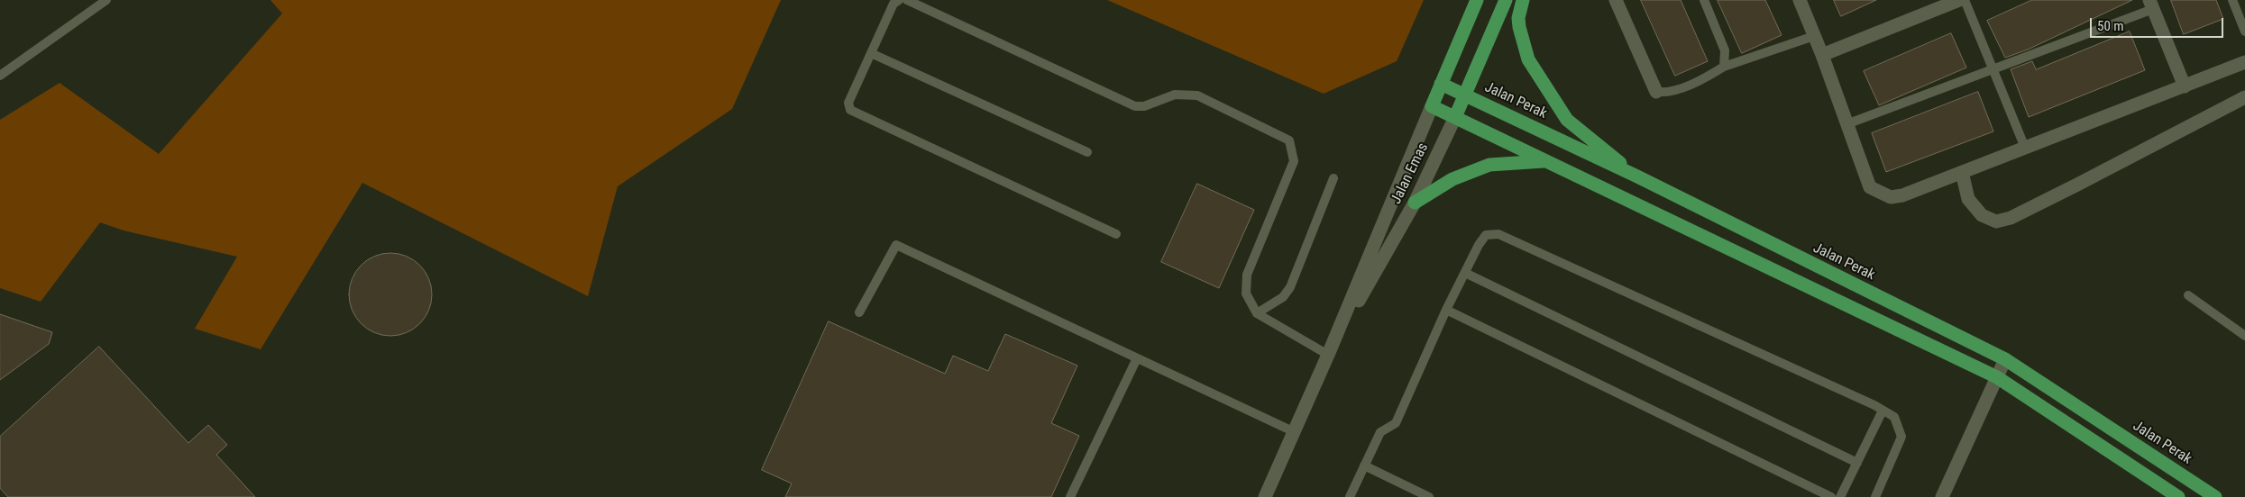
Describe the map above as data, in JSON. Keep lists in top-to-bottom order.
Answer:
{
  "streets": {
    "main road": ["Jalan Perak", "Jalan Emas"]
  },
  "crossings": [
    ["Jalan Perak", "Jalan Emas"]
  ],
  "scale_bar": "50 m"
}
